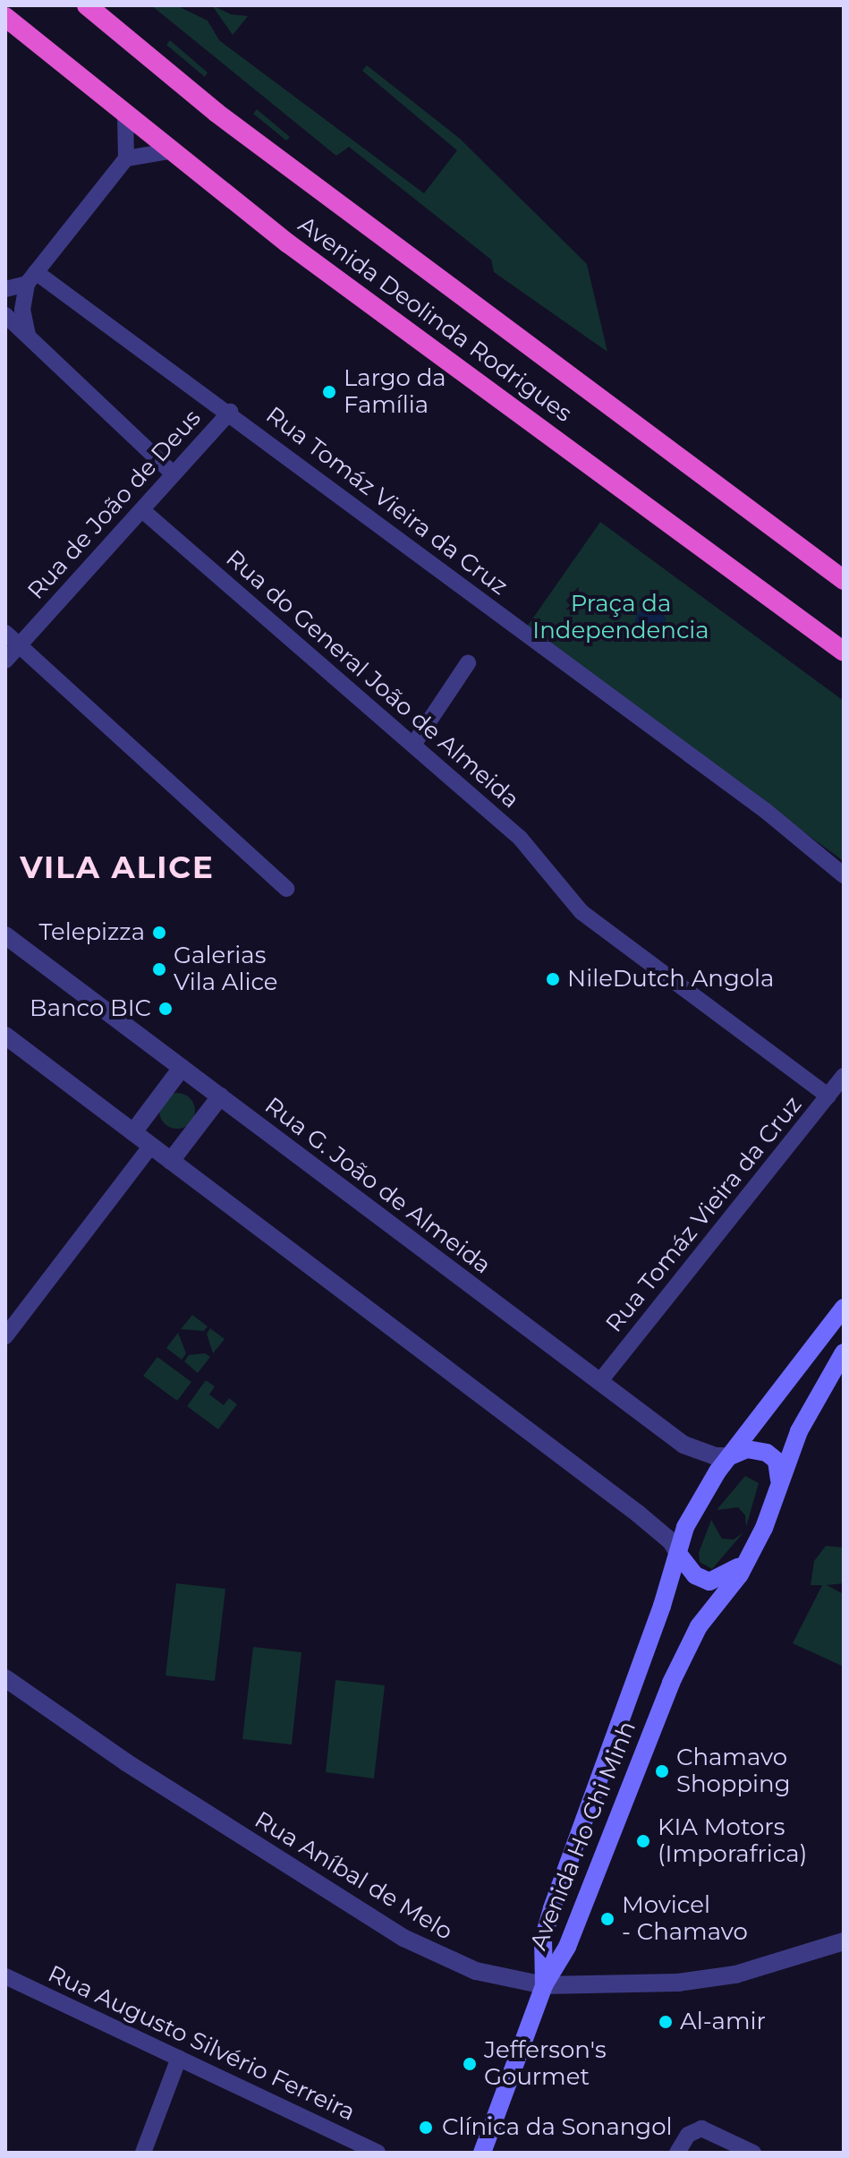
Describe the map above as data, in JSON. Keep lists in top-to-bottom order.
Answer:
{
  "streets": {
    "highway": ["Avenida Deolinda Rodrigues"],
    "main road": ["Avenida Ho Chi Minh"],
    "street": [
      "Rua Tomáz Vieira da Cruz",
      "Rua de João de Deus",
      "Rua do General João de Almeida",
      "Rua G. João de Almeida",
      "Rua Aníbal de Melo",
      "Rua Augusto Silvério Ferreira"
    ]
  },
  "crossings": [
    ["Rua Tomáz Vieira da Cruz", "Rua de João de Deus"],
    ["Rua Tomáz Vieira da Cruz", "Rua do General João de Almeida"],
    ["Rua Tomáz Vieira da Cruz", "Rua G. João de Almeida"],
    ["Rua de João de Deus", "Rua do General João de Almeida"],
    ["Rua G. João de Almeida", "Avenida Ho Chi Minh"],
    ["Avenida Ho Chi Minh", "Rua Aníbal de Melo"]
  ],
  "districts": ["VILA ALICE"],
  "parks": ["Praça da Independencia"],
  "places": [
    "Largo da Família",
    "Telepizza",
    "Galerias Vila Alice",
    "NileDutch Angola",
    "Banco BIC",
    "Chamavo Shopping",
    "KIA Motors (Imporafrica)",
    "Movicel - Chamavo",
    "Al-amir",
    "Jefferson's Gourmet",
    "Clínica da Sonangol"
  ]
}
